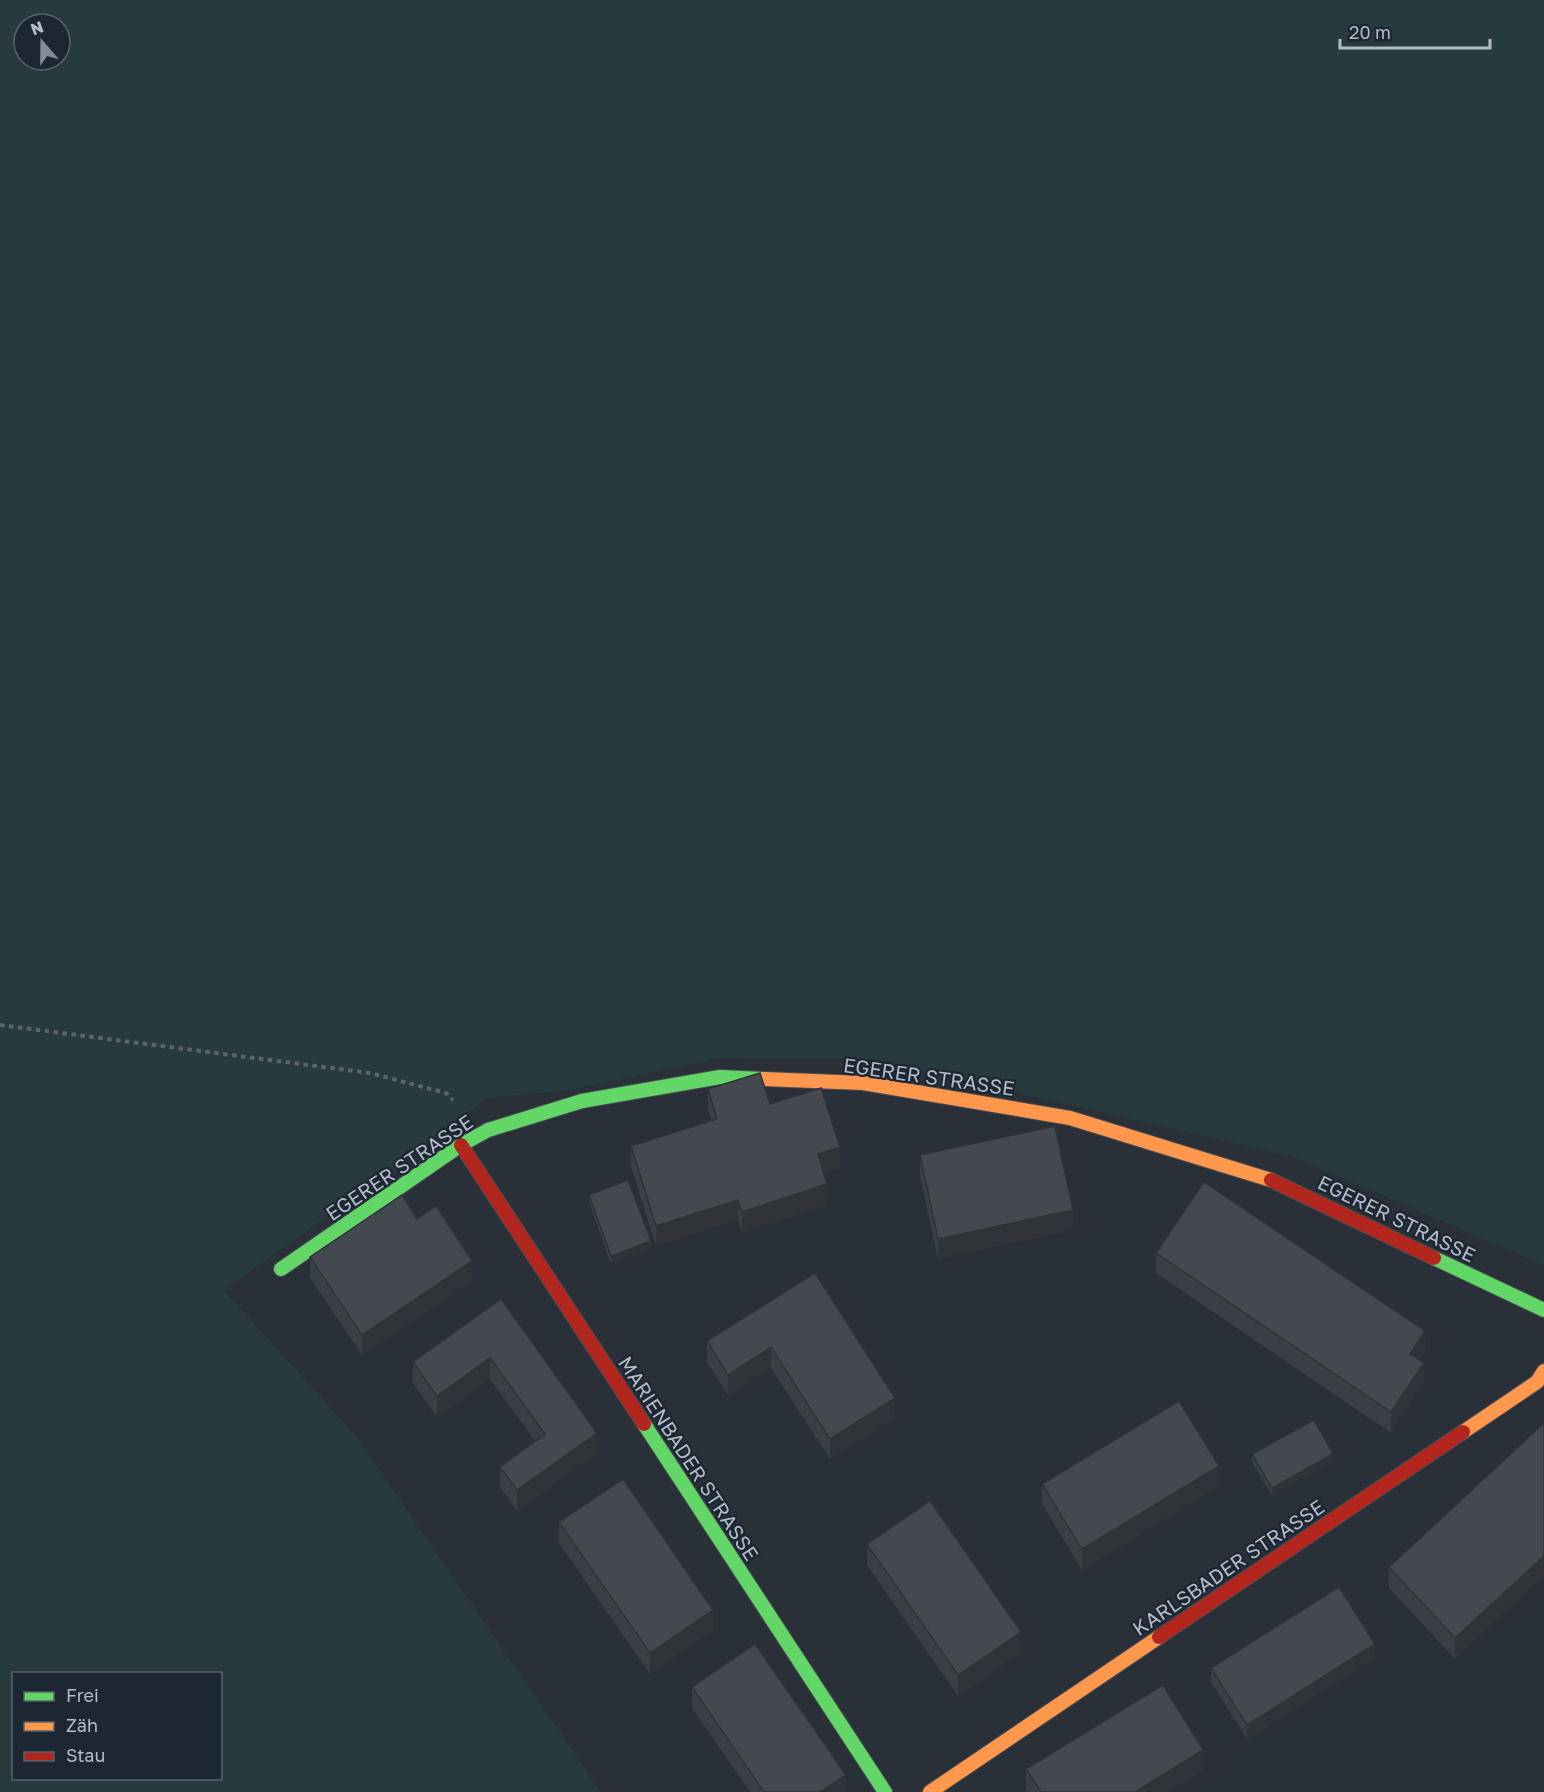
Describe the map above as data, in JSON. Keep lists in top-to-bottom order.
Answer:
{
  "streets": {
    "street": ["EGERER STRASSE", "MARIENBADER STRASSE", "KARLSBADER STRASSE"]
  },
  "crossings": [
    ["EGERER STRASSE", "MARIENBADER STRASSE"]
  ],
  "legend": ["Frei", "Zäh", "Stau"],
  "scale_bar": "20 m",
  "north": "top"
}
